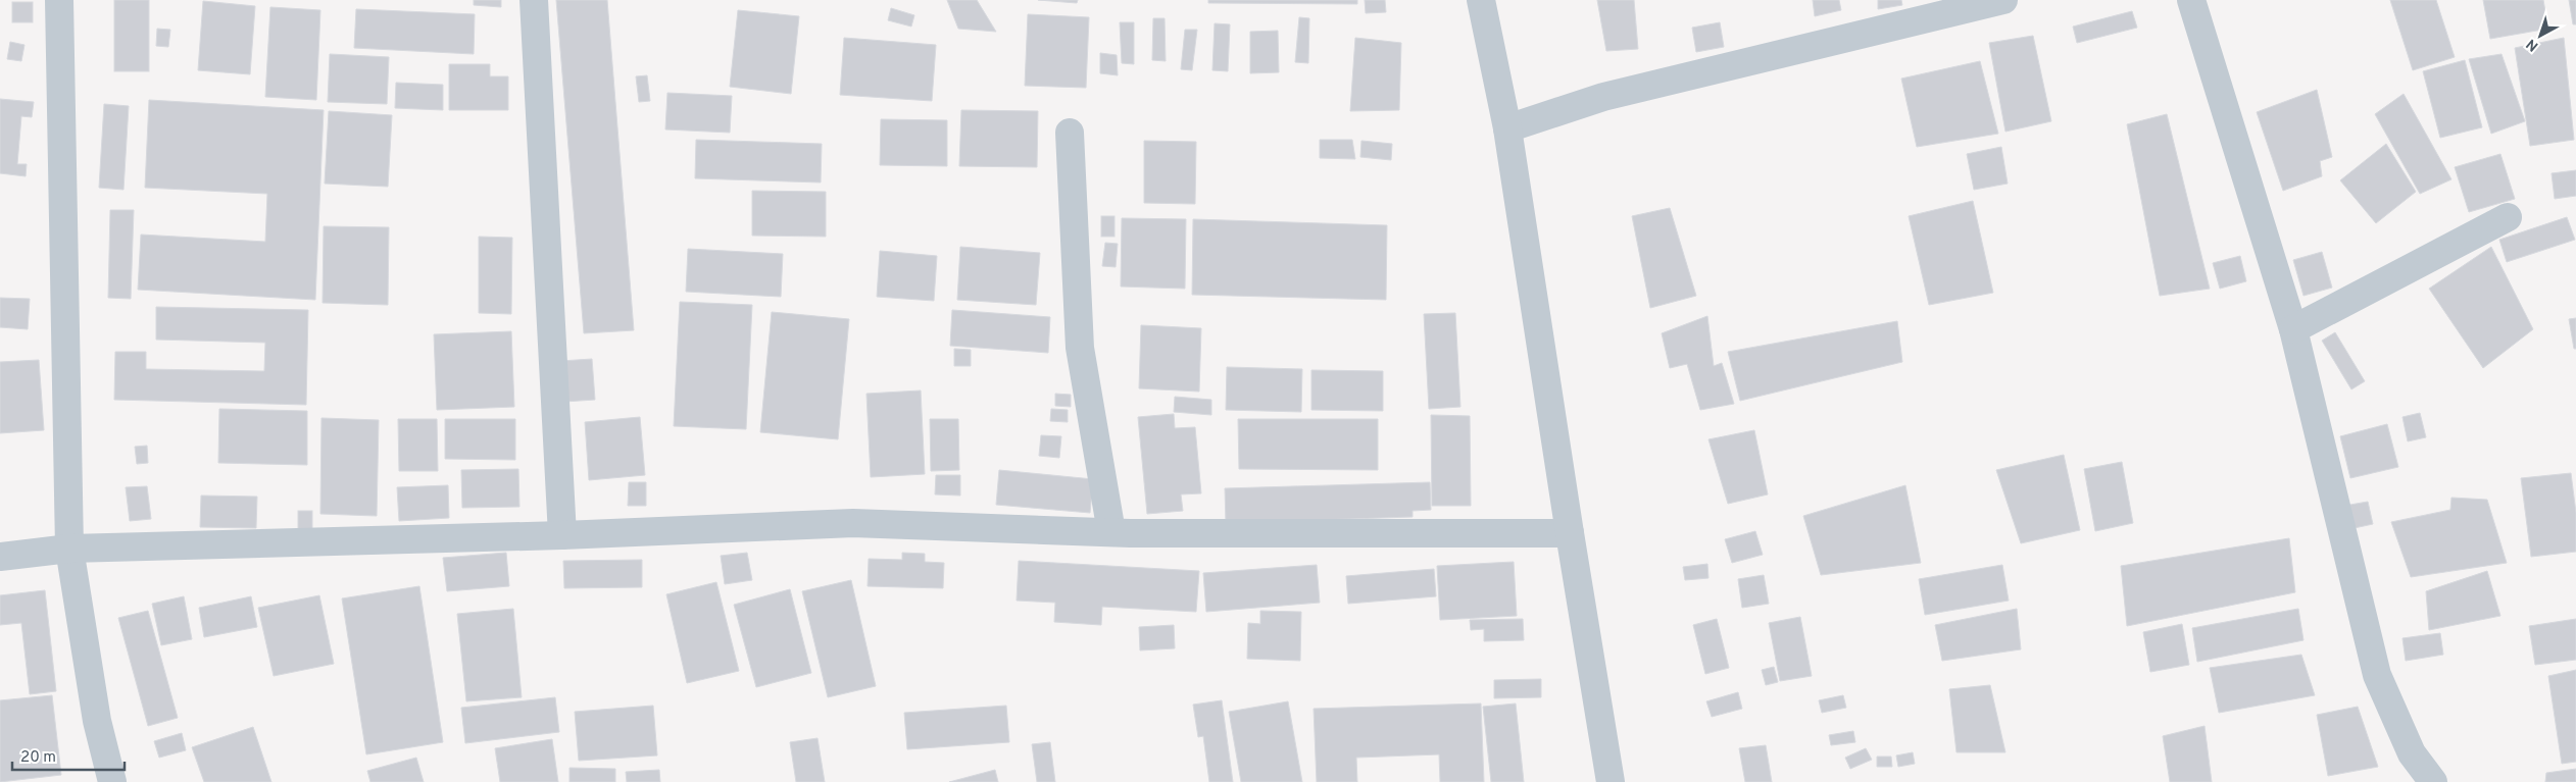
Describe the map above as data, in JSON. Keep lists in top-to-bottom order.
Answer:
{
  "scale_bar": "20 m",
  "north": "bottom left"
}
